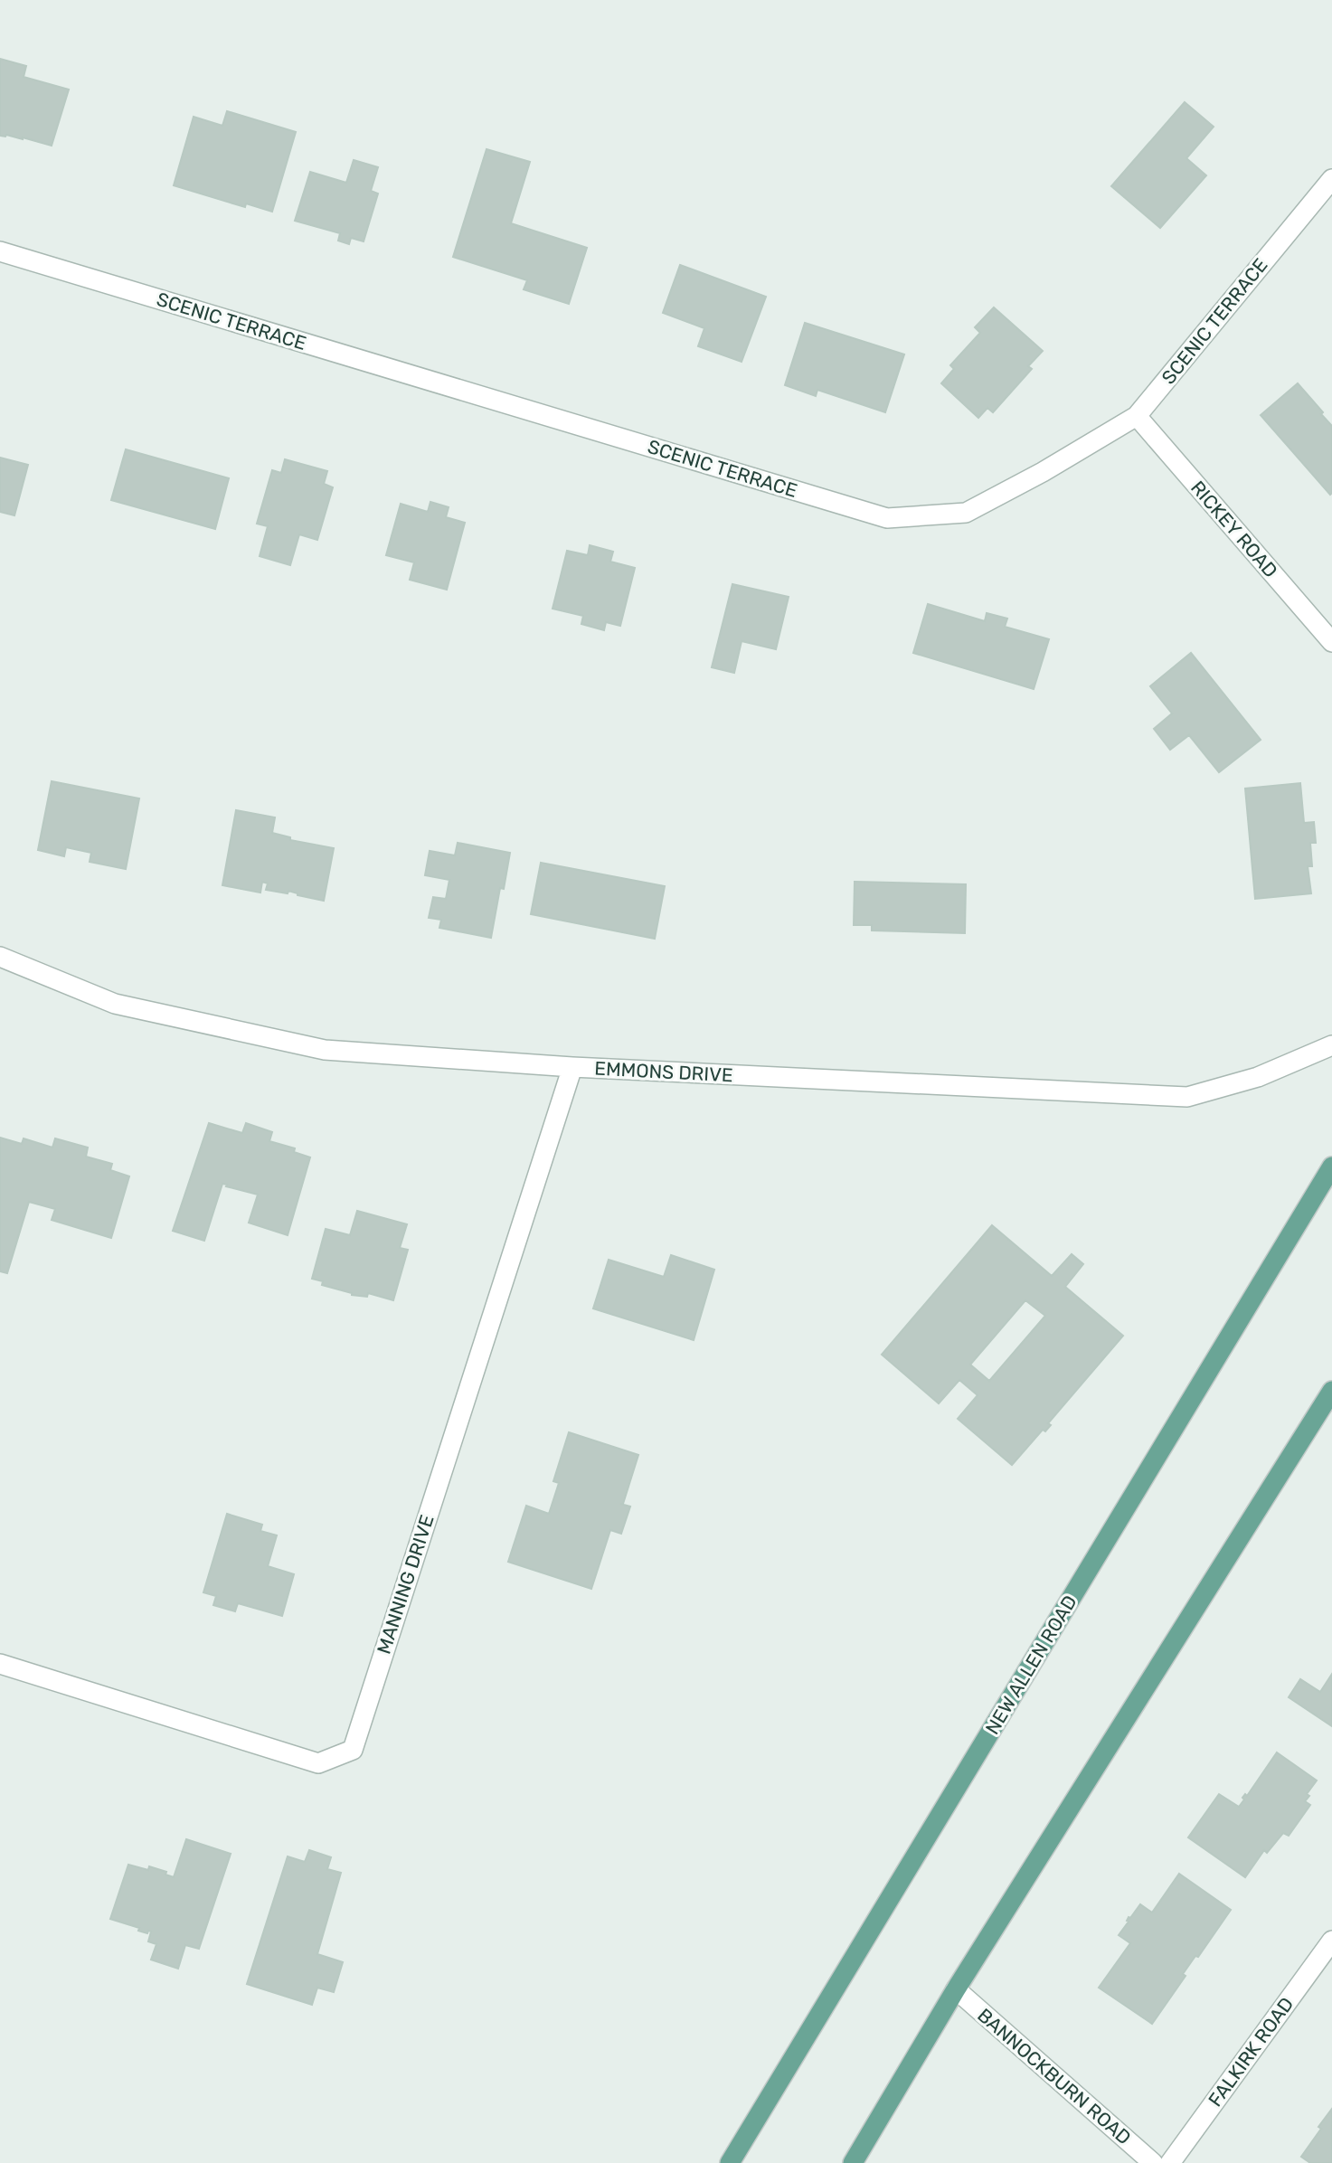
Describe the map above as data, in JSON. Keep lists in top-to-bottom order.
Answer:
{
  "streets": {
    "main road": ["NEW ALLEN ROAD"],
    "street": [
      "SCENIC TERRACE",
      "RICKEY ROAD",
      "EMMONS DRIVE",
      "MANNING DRIVE",
      "FALKIRK ROAD",
      "BANNOCKBURN ROAD"
    ]
  },
  "crossings": [
    ["SCENIC TERRACE", "RICKEY ROAD"],
    ["EMMONS DRIVE", "MANNING DRIVE"]
  ]
}
